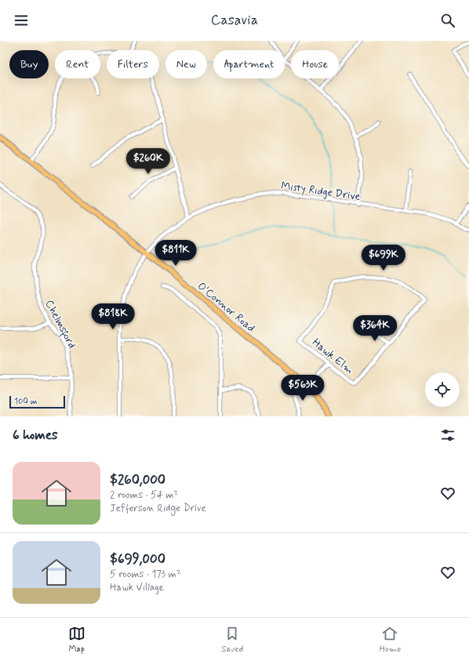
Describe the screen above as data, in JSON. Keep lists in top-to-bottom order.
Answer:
{
  "streets": {
    "main road": ["O'Connor Road"],
    "street": ["Misty Ridge Drive", "Chelmsford", "Hawk Elm"]
  },
  "crossings": [
    ["Misty Ridge Drive", "O'Connor Road"]
  ],
  "scale_bar": "100 m",
  "page": {
    "header": "Casavia",
    "chip": [
      "Buy",
      "Rent",
      "Filters",
      "New",
      "Apartment",
      "House"
    ],
    "price": [
      "$260K",
      "$811K",
      "$699K",
      "$818K",
      "$364K",
      "$563K"
    ],
    "scale": "100 m",
    "heading": "6 homes",
    "list": [
      {
        "name": "$260,000",
        "note": "2 rooms · 54 m² · Jefferson Ridge Drive"
      },
      {
        "name": "$699,000",
        "note": "5 rooms · 173 m² · Hawk Village"
      }
    ],
    "tabs": ["Map", "Saved", "Home"]
  }
}
